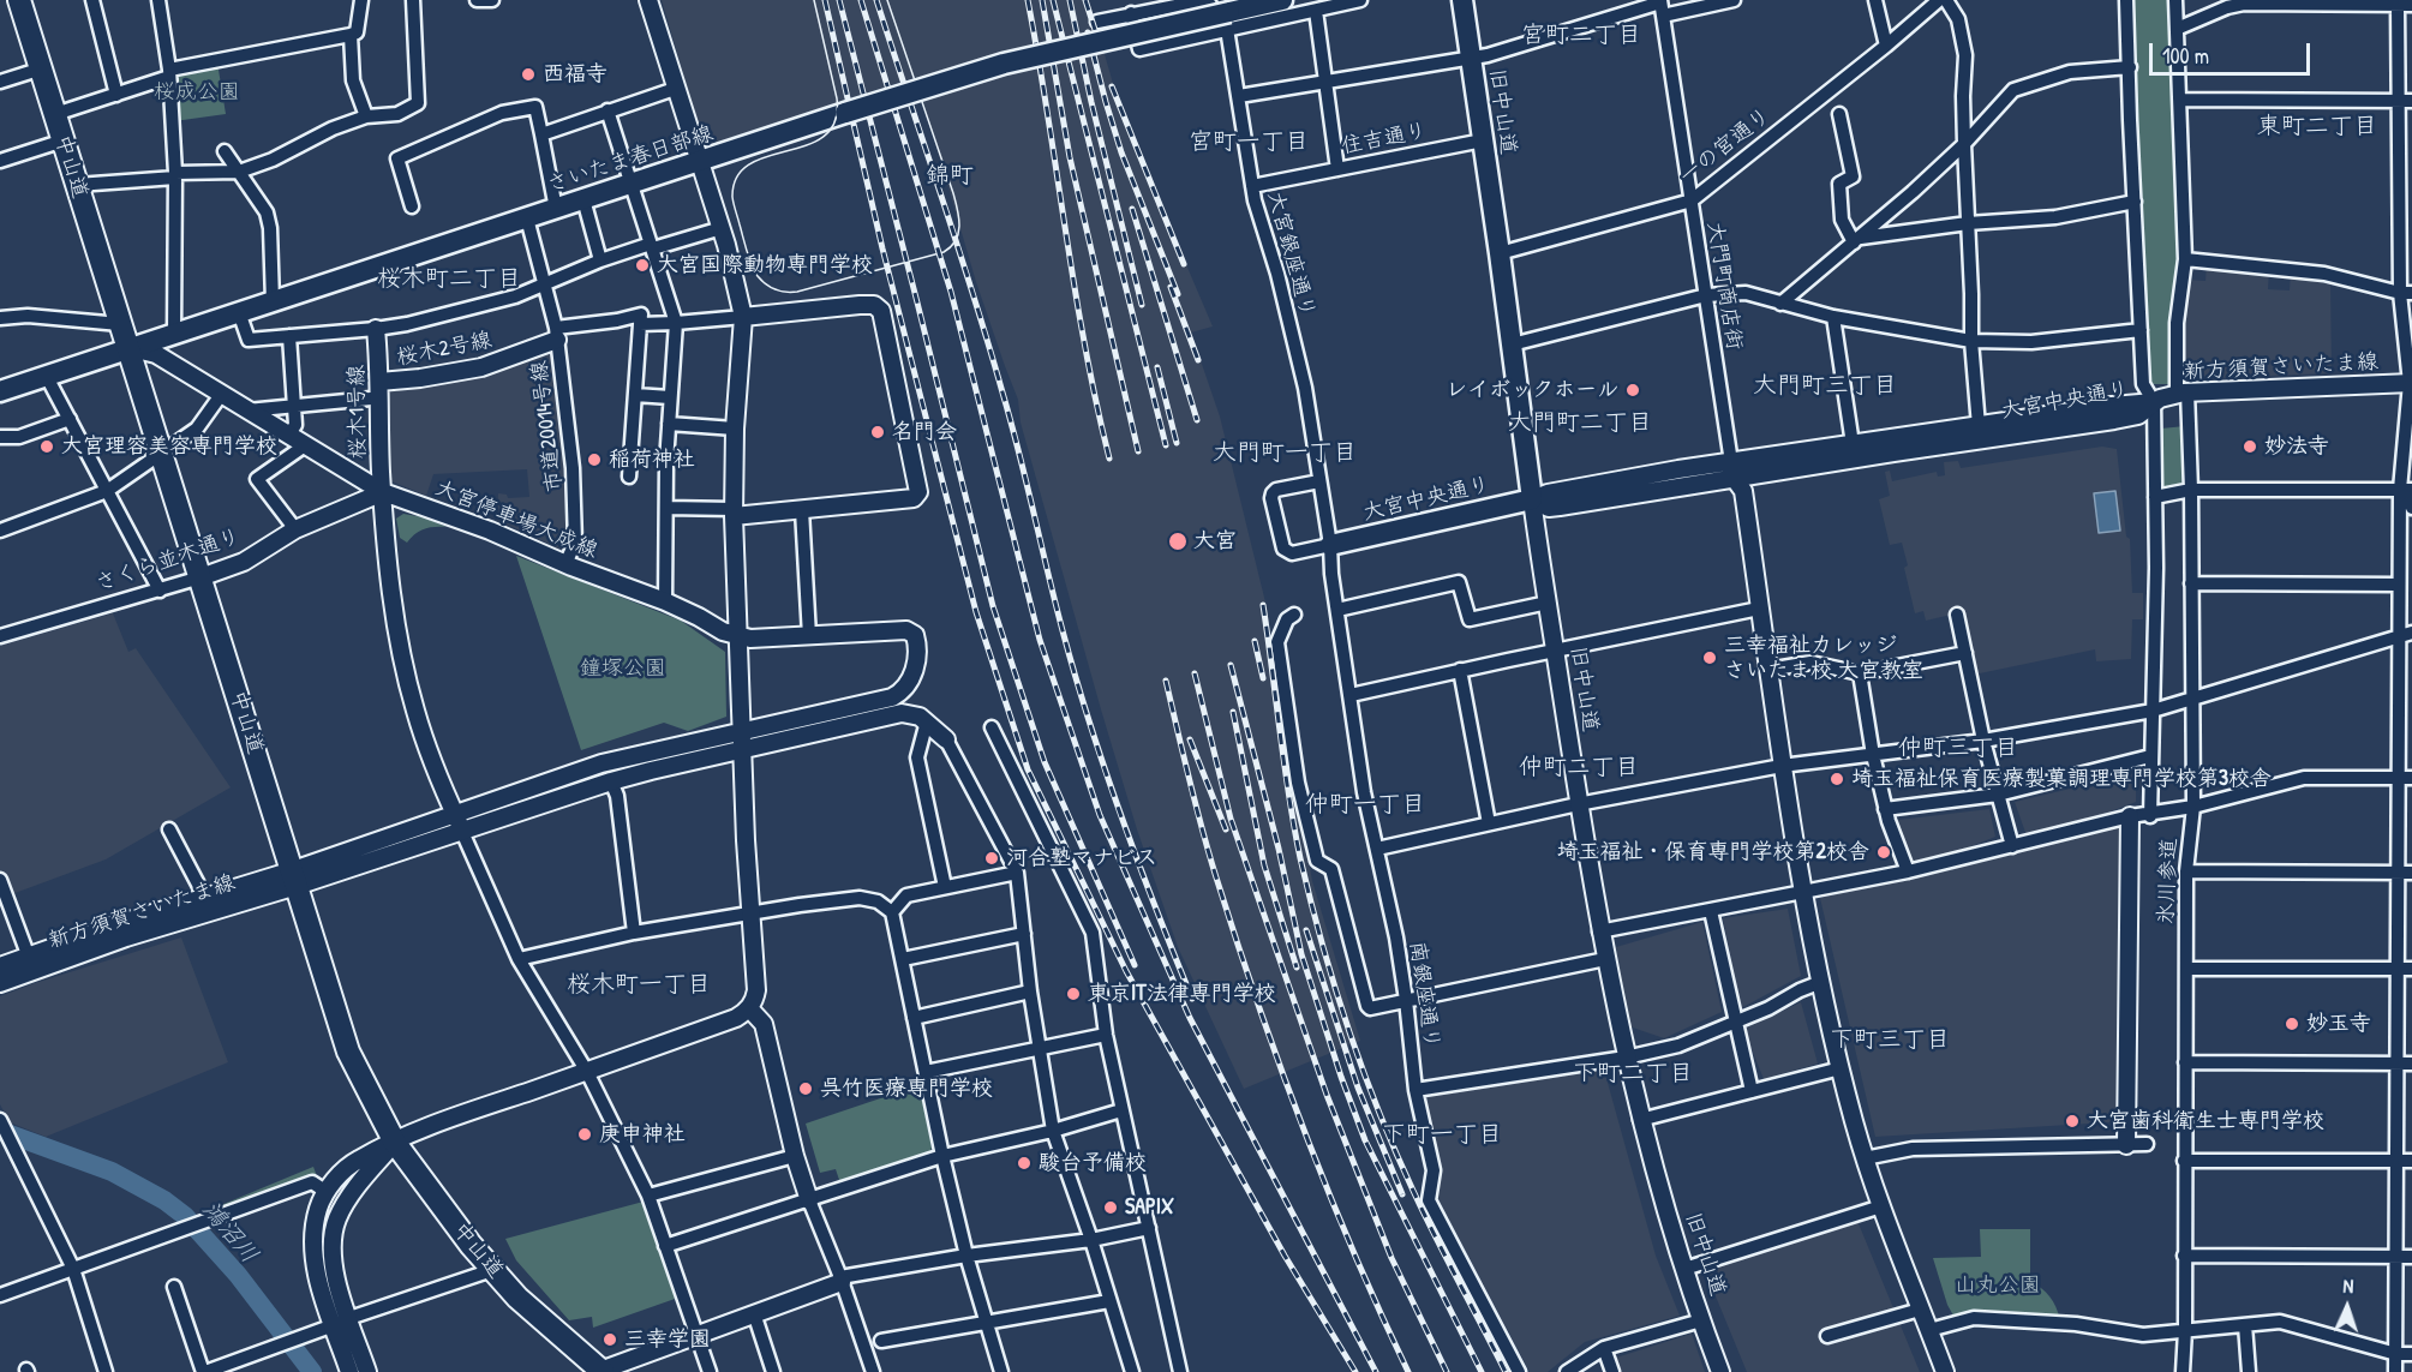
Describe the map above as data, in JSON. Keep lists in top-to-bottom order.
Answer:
{
  "streets": {
    "highway": ["中山道"],
    "main road": ["旧中山道", "さいたま春日部線", "大宮中央通り"],
    "street": [
      "住吉通り",
      "一の宮通り",
      "大宮銀座通り",
      "大門町商店街",
      "桜木2号線",
      "新方須賀さいたま線",
      "桜木1号線",
      "市道20014号線",
      "大宮停車場大成線",
      "さくら並木通り",
      "氷川参道",
      "南銀座通り"
    ]
  },
  "crossings": [
    ["旧中山道", "住吉通り"],
    ["旧中山道", "一の宮通り"],
    ["旧中山道", "大宮中央通り"],
    ["住吉通り", "大宮銀座通り"],
    ["一の宮通り", "大門町商店街"],
    ["さいたま春日部線", "中山道"],
    ["さいたま春日部線", "大宮銀座通り"],
    ["さいたま春日部線", "市道20014号線"],
    ["さいたま春日部線", "大宮停車場大成線"],
    ["中山道", "新方須賀さいたま線"],
    ["中山道", "大宮停車場大成線"],
    ["中山道", "さくら並木通り"],
    ["大宮銀座通り", "大宮中央通り"],
    ["大宮銀座通り", "南銀座通り"],
    ["大門町商店街", "大宮中央通り"],
    ["桜木2号線", "桜木1号線"],
    ["桜木2号線", "市道20014号線"],
    ["新方須賀さいたま線", "大宮中央通り"],
    ["新方須賀さいたま線", "氷川参道"],
    ["大宮中央通り", "氷川参道"],
    ["大宮中央通り", "南銀座通り"],
    ["桜木1号線", "大宮停車場大成線"],
    ["桜木1号線", "さくら並木通り"],
    ["市道20014号線", "大宮停車場大成線"],
    ["大宮停車場大成線", "さくら並木通り"]
  ],
  "districts": [
    "宮町二丁目",
    "東町二丁目",
    "宮町一丁目",
    "錦町",
    "桜木町二丁目",
    "大門町三丁目",
    "大門町二丁目",
    "大門町一丁目",
    "仲町三丁目",
    "仲町二丁目",
    "仲町一丁目",
    "桜木町一丁目",
    "下町三丁目",
    "下町二丁目",
    "下町一丁目"
  ],
  "water": ["鴻沼川"],
  "parks": ["桜成公園", "鐘塚公園", "山丸公園"],
  "places": [
    "西福寺",
    "大宮国際動物専門学校",
    "レイボックホール",
    "名門会",
    "大宮理容美容専門学校",
    "妙法寺",
    "稲荷神社",
    "大宮",
    "三幸福祉カレッジ さいたま校 大宮教室",
    "埼玉福祉保育医療製菓調理専門学校第3校舎",
    "埼玉福祉・保育専門学校第2校舎",
    "河合塾マナビス",
    "東京IT法律専門学校",
    "妙玉寺",
    "呉竹医療専門学校",
    "大宮歯科衛生士専門学校",
    "庚申神社",
    "駿台予備校",
    "SAPIX",
    "三幸学園"
  ],
  "scale_bar": "100 m",
  "north": "top"
}
